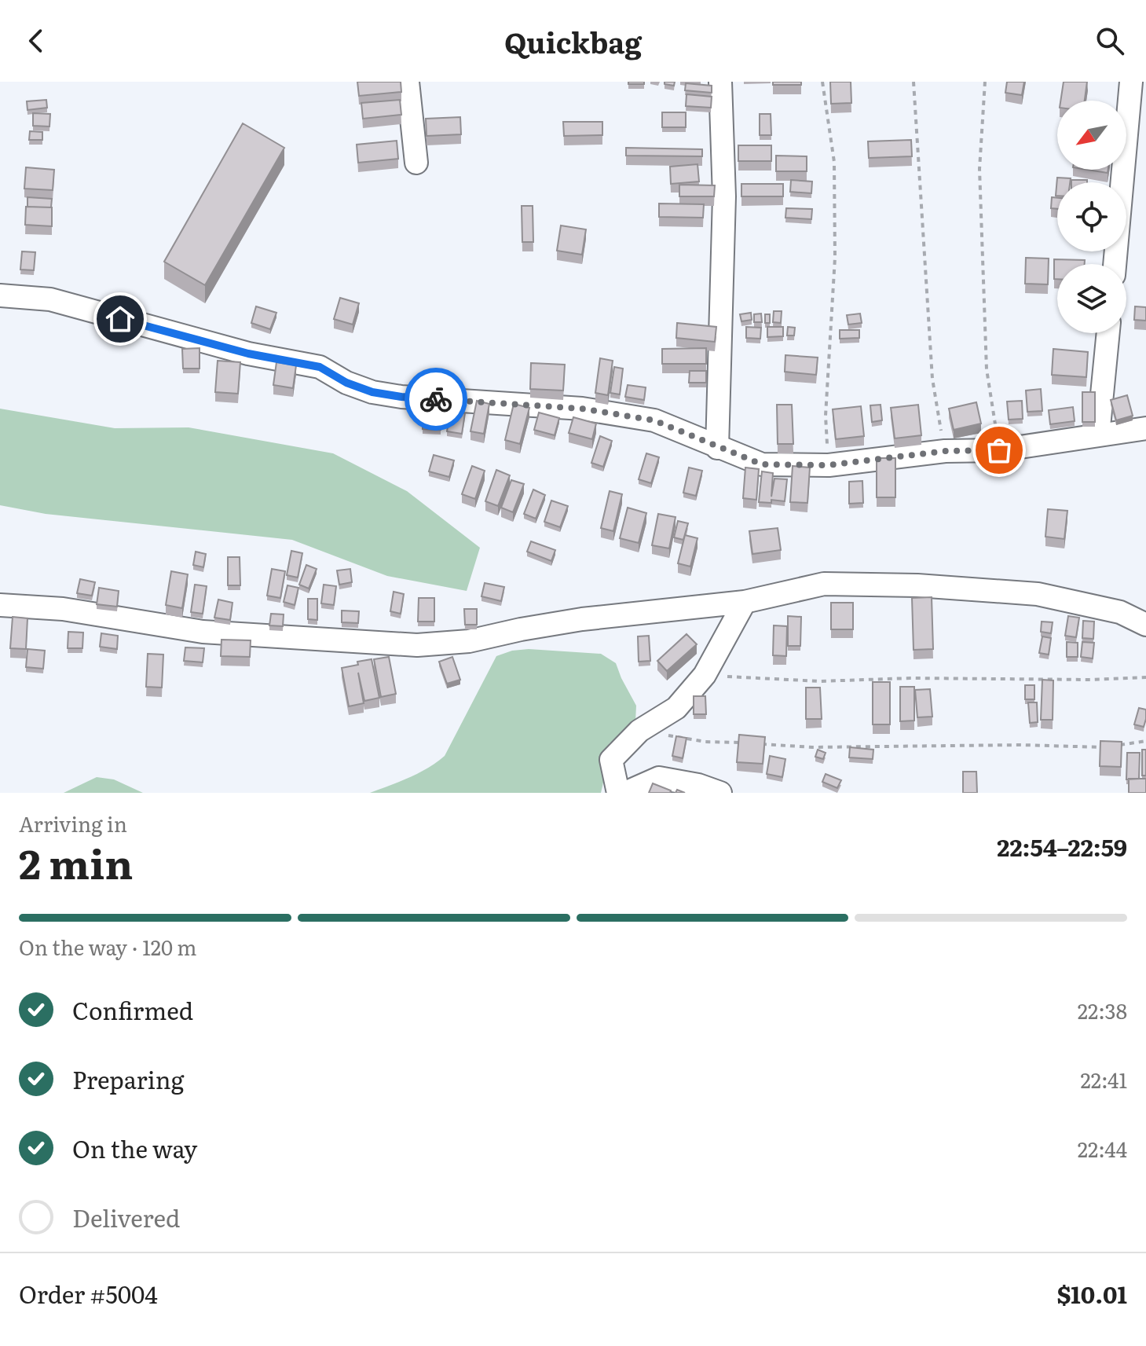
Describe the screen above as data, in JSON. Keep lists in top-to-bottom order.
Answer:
{
  "north": "bottom left",
  "page": {
    "header": "Quickbag",
    "heading": ["2 min", "Arriving in", "22:54–22:59"],
    "panel": ["Order #5004", "$10.01"],
    "bar": "On the way · 120 m",
    "list": [
      ["Confirmed", "22:38"],
      ["Preparing", "22:41"],
      ["On the way", "22:44"],
      "Delivered"
    ]
  }
}
